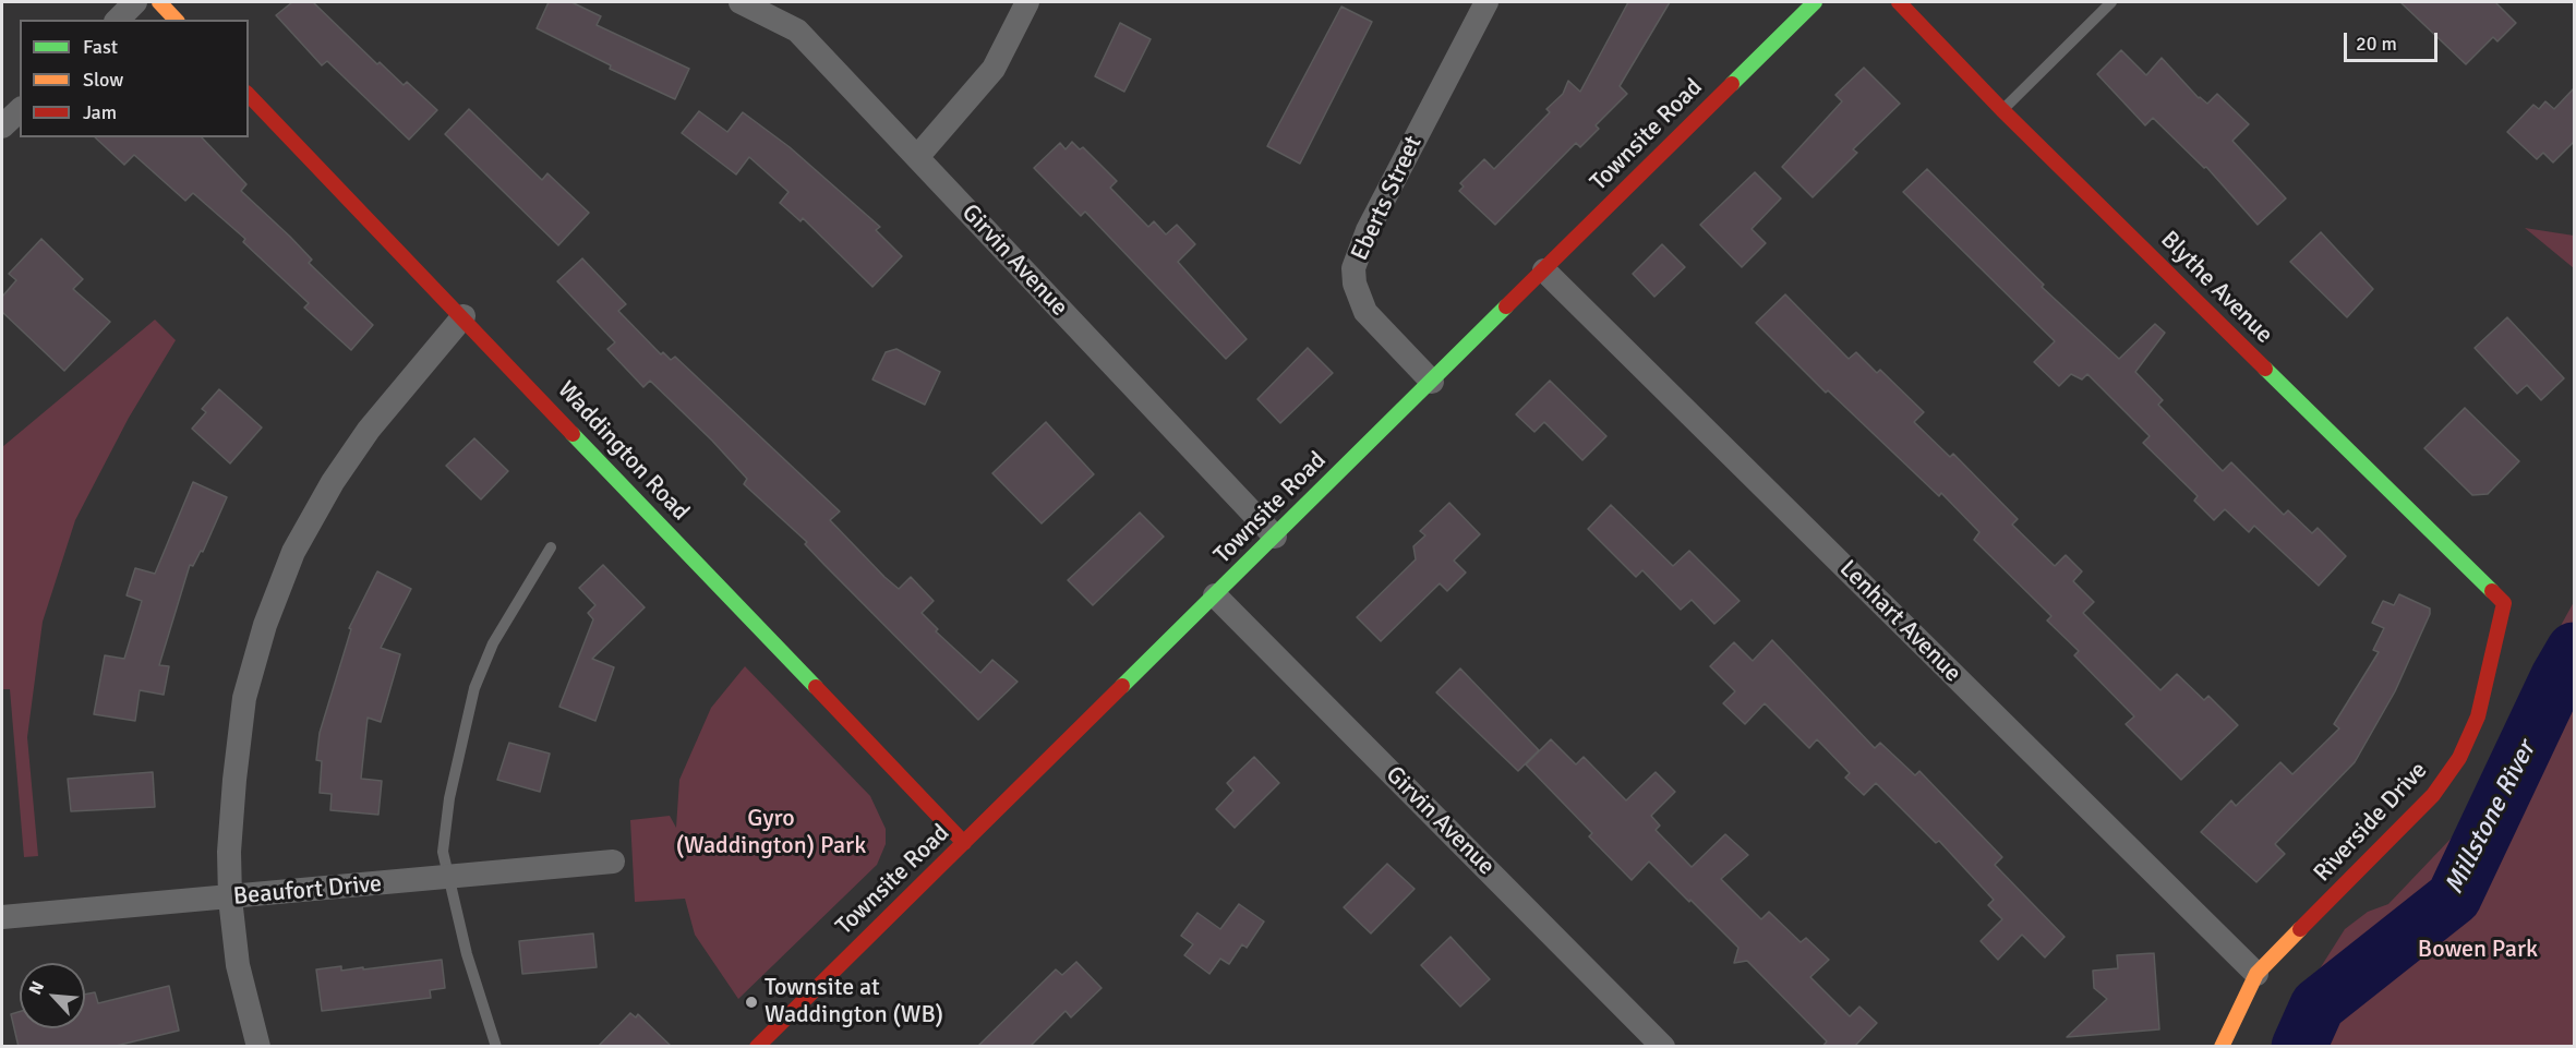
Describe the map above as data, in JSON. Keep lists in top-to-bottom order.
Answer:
{
  "streets": {
    "street": [
      "Townsite Road",
      "Eberts Street",
      "Girvin Avenue",
      "Blythe Avenue",
      "Waddington Road",
      "Lenhart Avenue",
      "Riverside Drive",
      "Beaufort Drive"
    ]
  },
  "crossings": [
    ["Townsite Road", "Eberts Street"],
    ["Townsite Road", "Girvin Avenue"],
    ["Townsite Road", "Waddington Road"],
    ["Townsite Road", "Lenhart Avenue"],
    ["Blythe Avenue", "Riverside Drive"],
    ["Lenhart Avenue", "Riverside Drive"]
  ],
  "water": ["Millstone River"],
  "parks": ["Gyro (Waddington) Park", "Bowen Park"],
  "places": ["Townsite at Waddington (WB)"],
  "legend": ["Fast", "Slow", "Jam"],
  "scale_bar": "20 m",
  "north": "top left"
}
